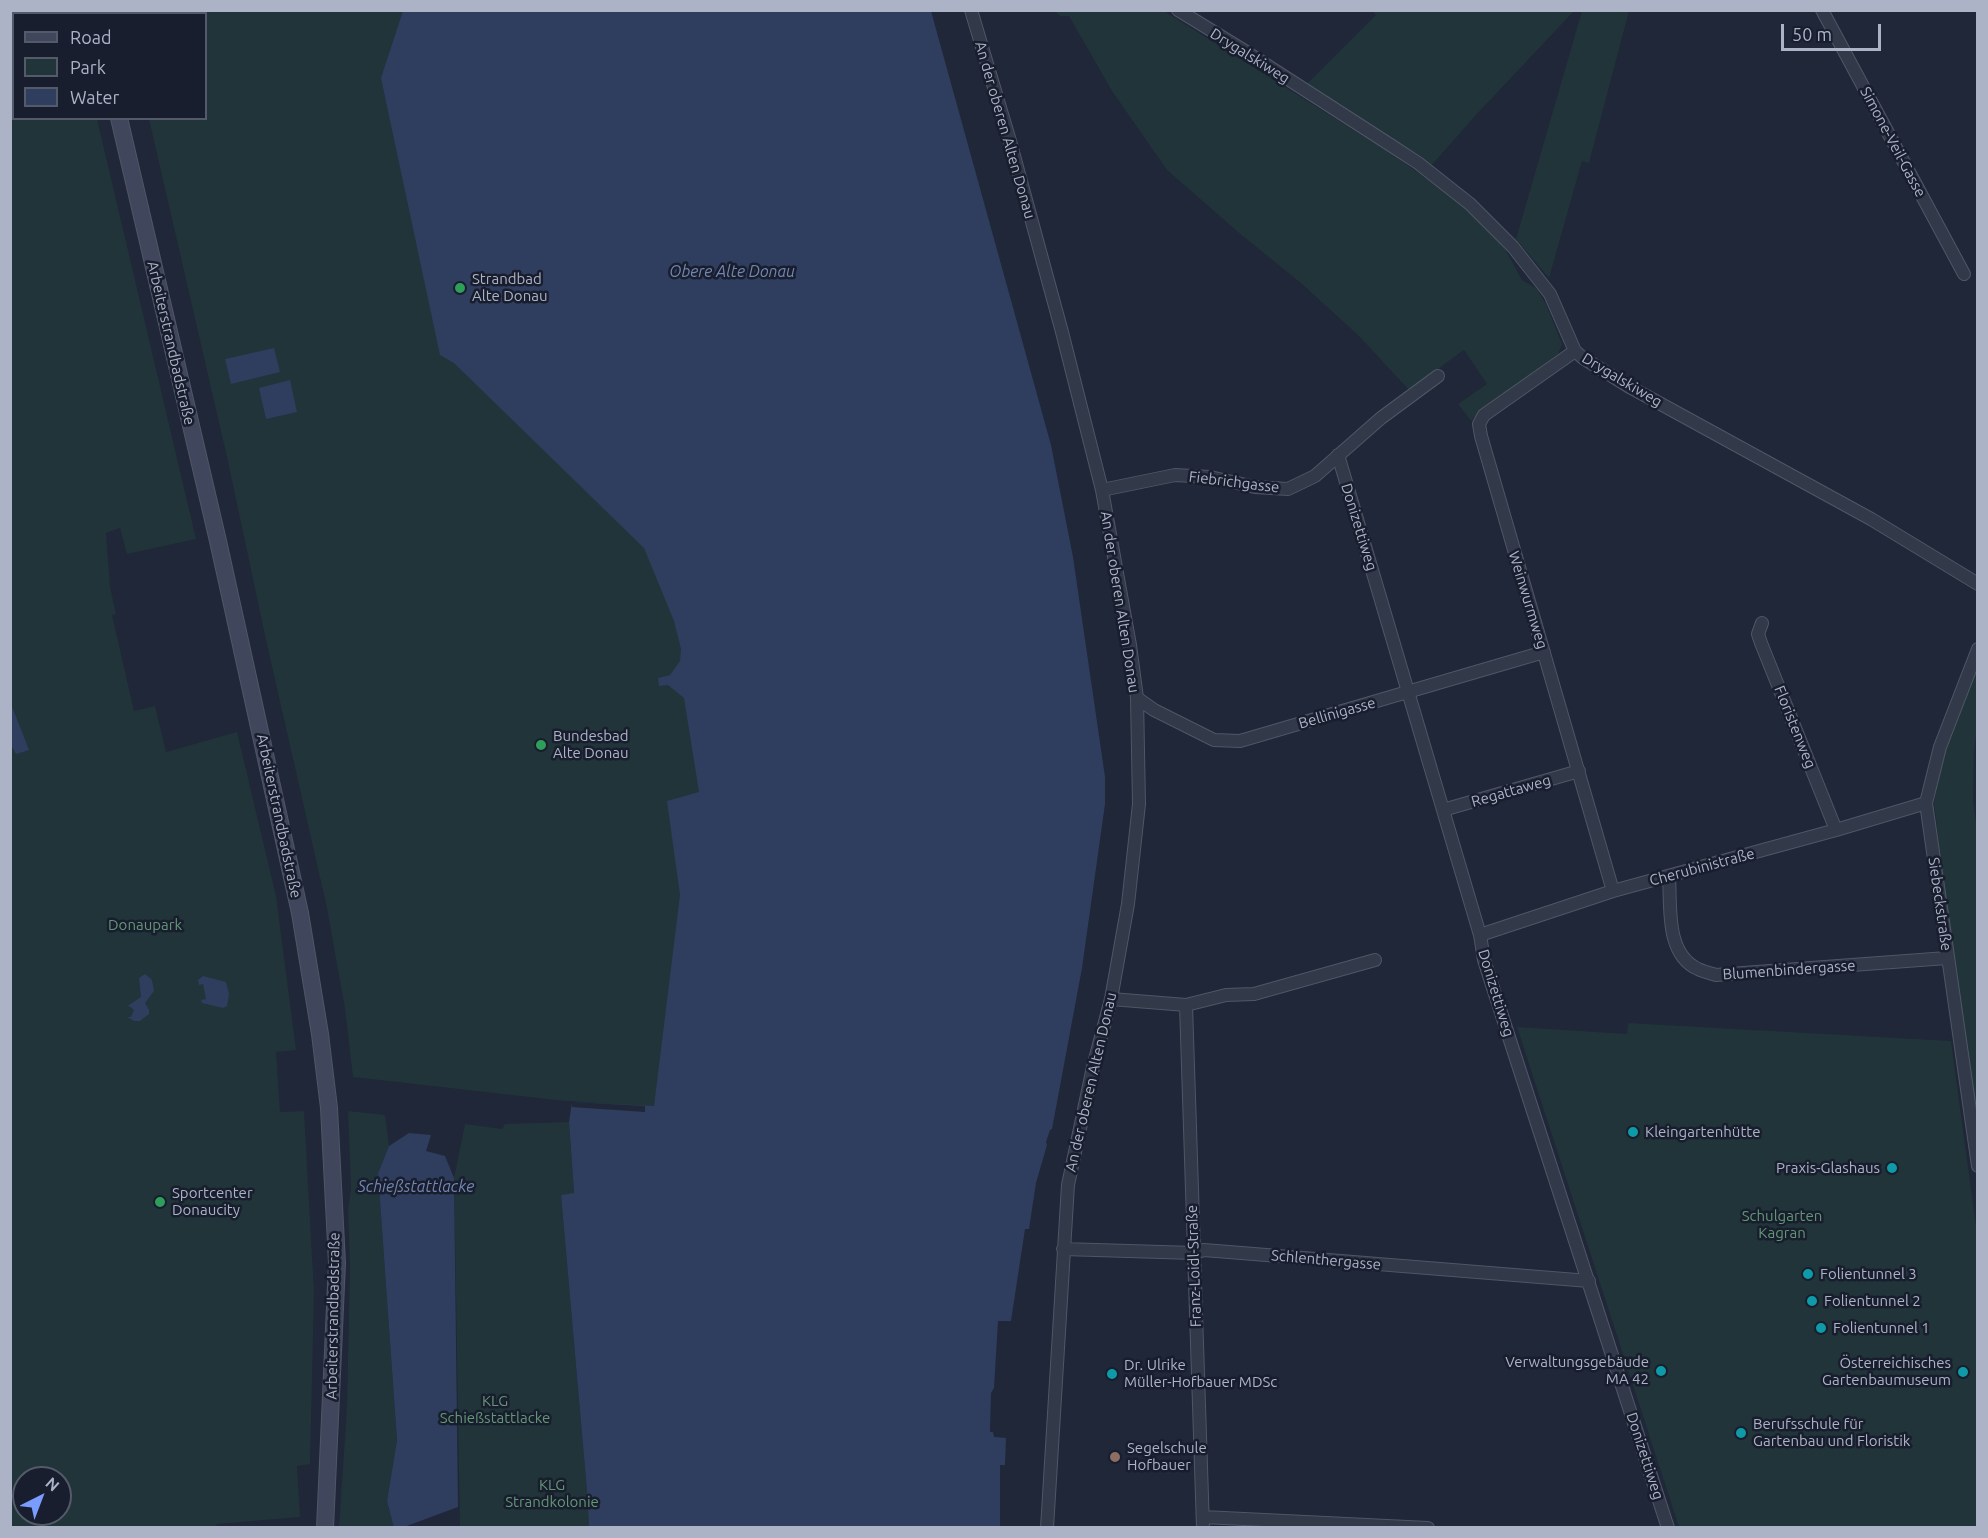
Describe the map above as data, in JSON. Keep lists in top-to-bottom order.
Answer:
{
  "streets": {
    "main road": ["Arbeiterstrandbadstraße"],
    "street": [
      "Drygalskiweg",
      "An der oberen Alten Donau",
      "Simone-Veil-Gasse",
      "Fiebrichgasse",
      "Donizettiweg",
      "Weinwurmweg",
      "Bellinigasse",
      "Floristenweg",
      "Regattaweg",
      "Cherubinistraße",
      "Siebeckstraße",
      "Blumenbindergasse",
      "Schlenthergasse",
      "Franz-Loidl-Straße"
    ]
  },
  "crossings": [
    ["Drygalskiweg", "Weinwurmweg"],
    ["An der oberen Alten Donau", "Fiebrichgasse"],
    ["An der oberen Alten Donau", "Bellinigasse"],
    ["An der oberen Alten Donau", "Schlenthergasse"],
    ["Fiebrichgasse", "Donizettiweg"],
    ["Donizettiweg", "Bellinigasse"],
    ["Donizettiweg", "Regattaweg"],
    ["Donizettiweg", "Cherubinistraße"],
    ["Donizettiweg", "Schlenthergasse"],
    ["Weinwurmweg", "Bellinigasse"],
    ["Weinwurmweg", "Regattaweg"],
    ["Weinwurmweg", "Cherubinistraße"],
    ["Floristenweg", "Cherubinistraße"],
    ["Cherubinistraße", "Siebeckstraße"],
    ["Cherubinistraße", "Blumenbindergasse"],
    ["Siebeckstraße", "Blumenbindergasse"],
    ["Schlenthergasse", "Franz-Loidl-Straße"]
  ],
  "water": ["Obere Alte Donau", "Schießstattlacke"],
  "parks": [
    "Donaupark",
    "Schulgarten Kagran",
    "KLG Schießstattlacke",
    "KLG Strandkolonie"
  ],
  "places": [
    "Strandbad Alte Donau",
    "Bundesbad Alte Donau",
    "Kleingartenhütte",
    "Praxis-Glashaus",
    "Sportcenter Donaucity",
    "Folientunnel 3",
    "Folientunnel 2",
    "Folientunnel 1",
    "Verwaltungsgebäude MA 42",
    "Österreichisches Gartenbaumuseum",
    "Dr. Ulrike Müller-Hofbauer MDSc",
    "Berufsschule für Gartenbau und Floristik",
    "Segelschule Hofbauer"
  ],
  "legend": ["Road", "Park", "Water"],
  "scale_bar": "50 m",
  "north": "top right"
}
